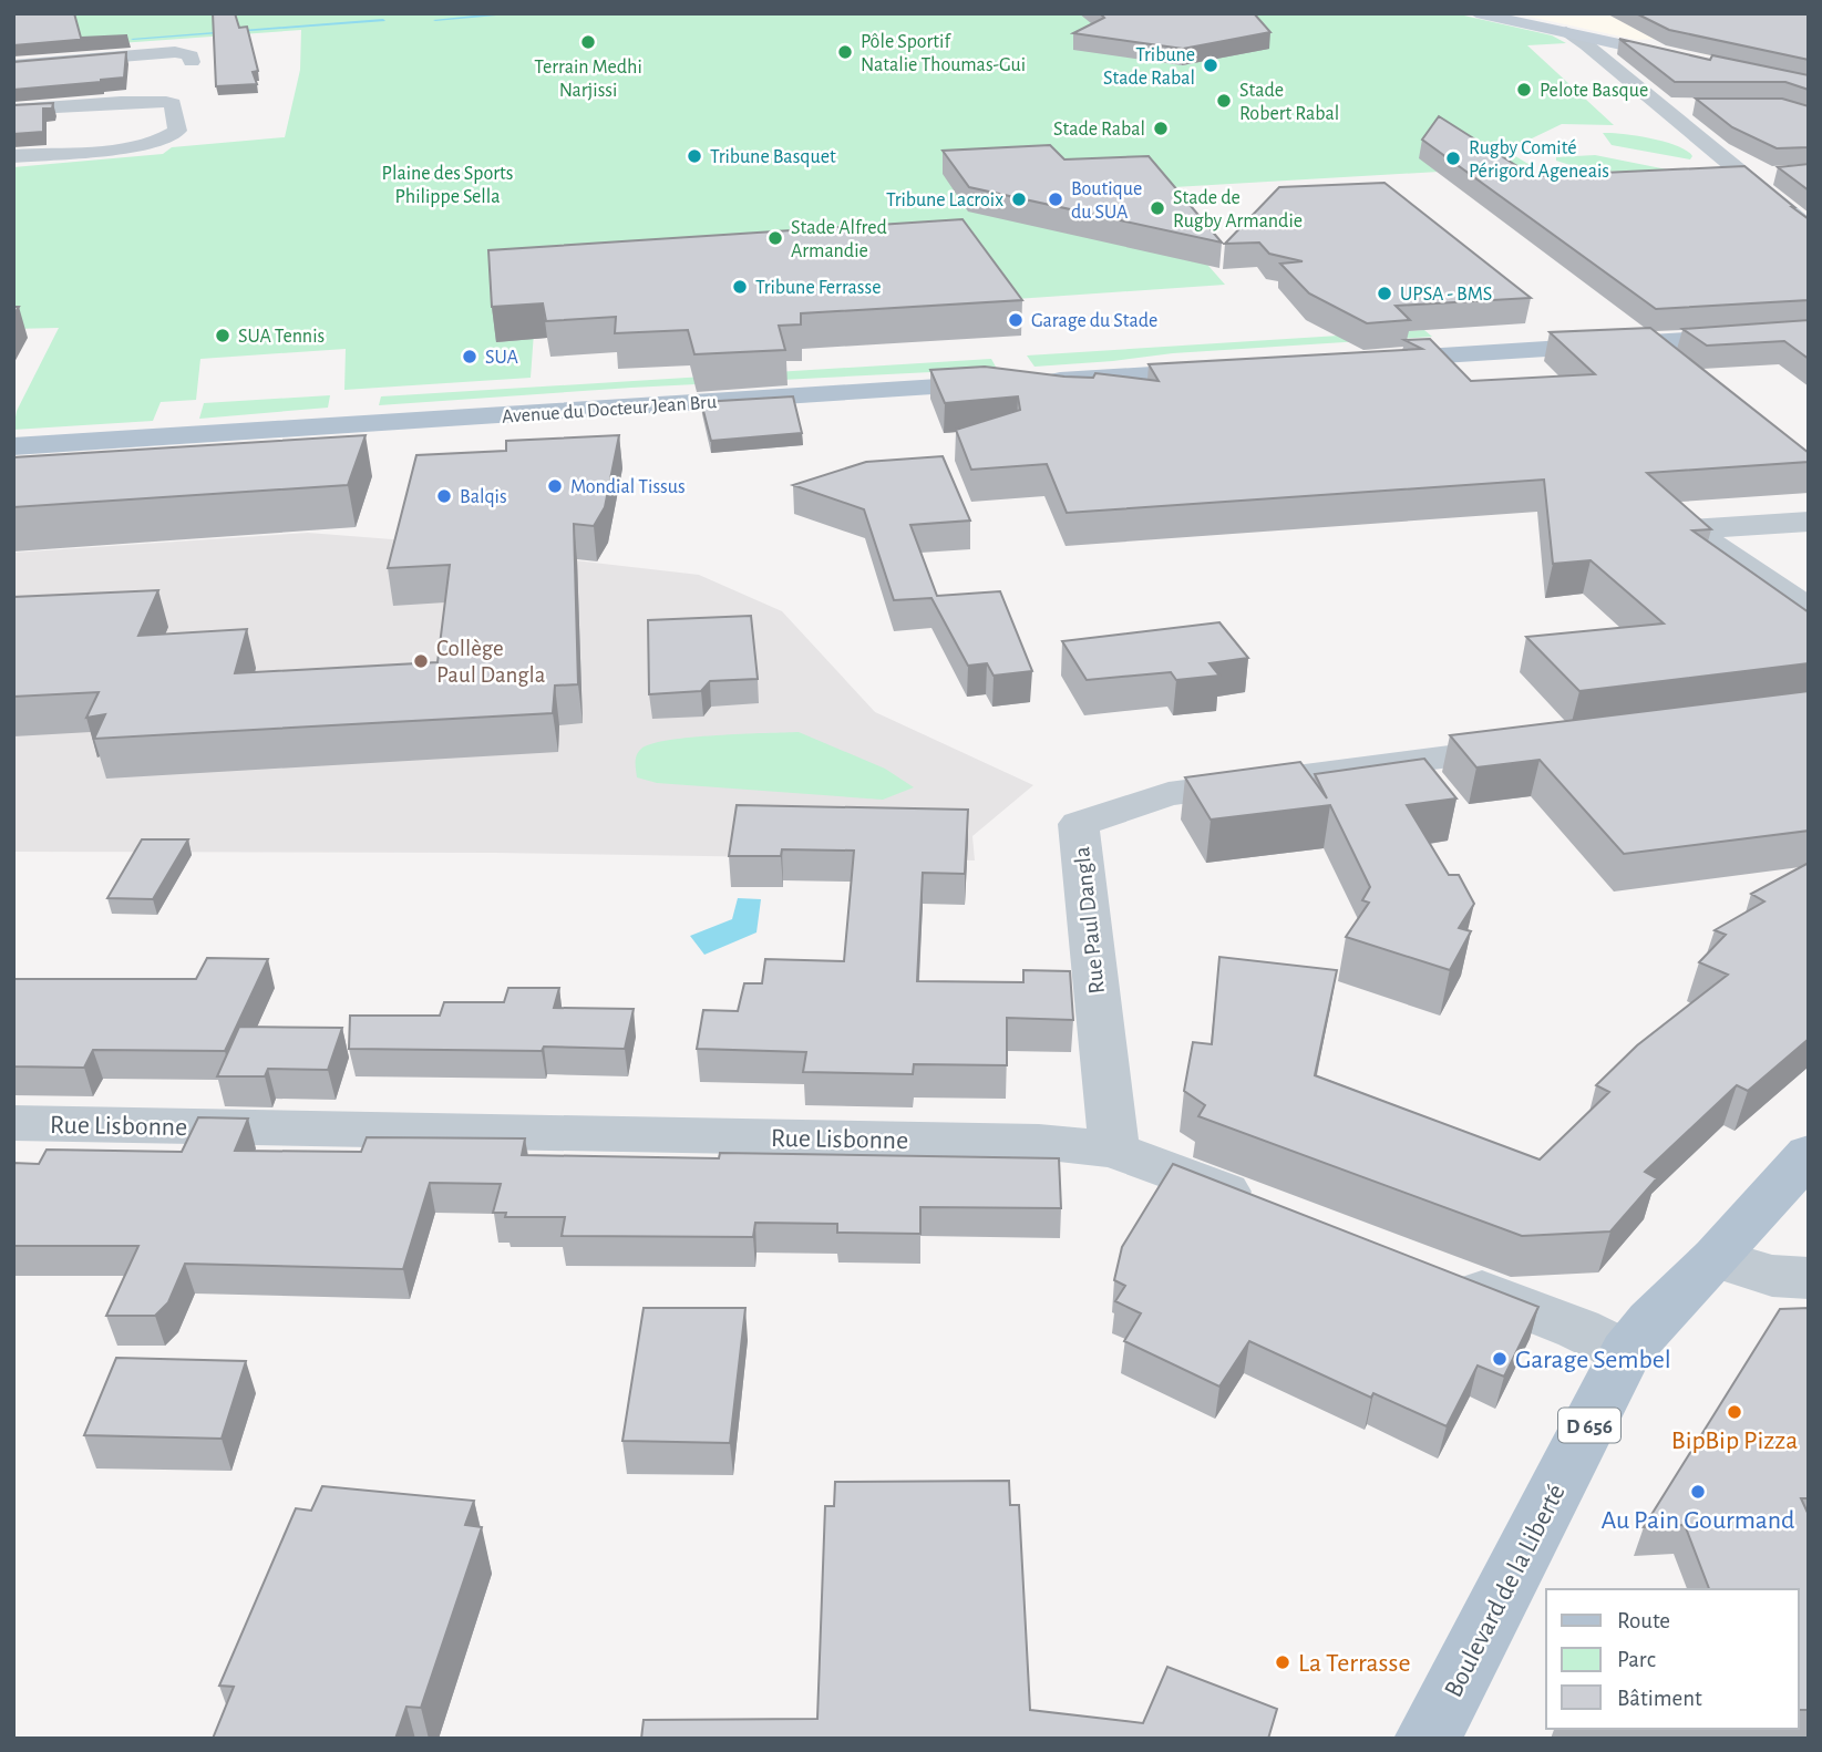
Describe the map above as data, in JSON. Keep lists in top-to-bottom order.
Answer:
{
  "streets": {
    "main road": ["Avenue du Docteur Jean Bru", "D 656", "Boulevard de la Liberté"],
    "street": ["Rue Paul Dangla", "Rue Lisbonne"]
  },
  "crossings": [
    ["Rue Paul Dangla", "Rue Lisbonne"]
  ],
  "parks": ["Plaine des Sports Philippe Sella"],
  "places": [
    "Terrain Medhi Narjissi",
    "Pôle Sportif Natalie Thoumas-Gui",
    "Tribune Stade Rabal",
    "Pelote Basque",
    "Stade Robert Rabal",
    "Stade Rabal",
    "Tribune Basquet",
    "Rugby Comité Périgord Ageneais",
    "Tribune Lacroix",
    "Boutique du SUA",
    "Stade de Rugby Armandie",
    "Stade Alfred Armandie",
    "Tribune Ferrasse",
    "UPSA - BMS",
    "Garage du Stade",
    "SUA Tennis",
    "SUA",
    "Mondial Tissus",
    "Balqis",
    "Collège Paul Dangla",
    "Garage Sembel",
    "BipBip Pizza",
    "Au Pain Gourmand",
    "La Terrasse"
  ],
  "legend": ["Route", "Parc", "Bâtiment"]
}
